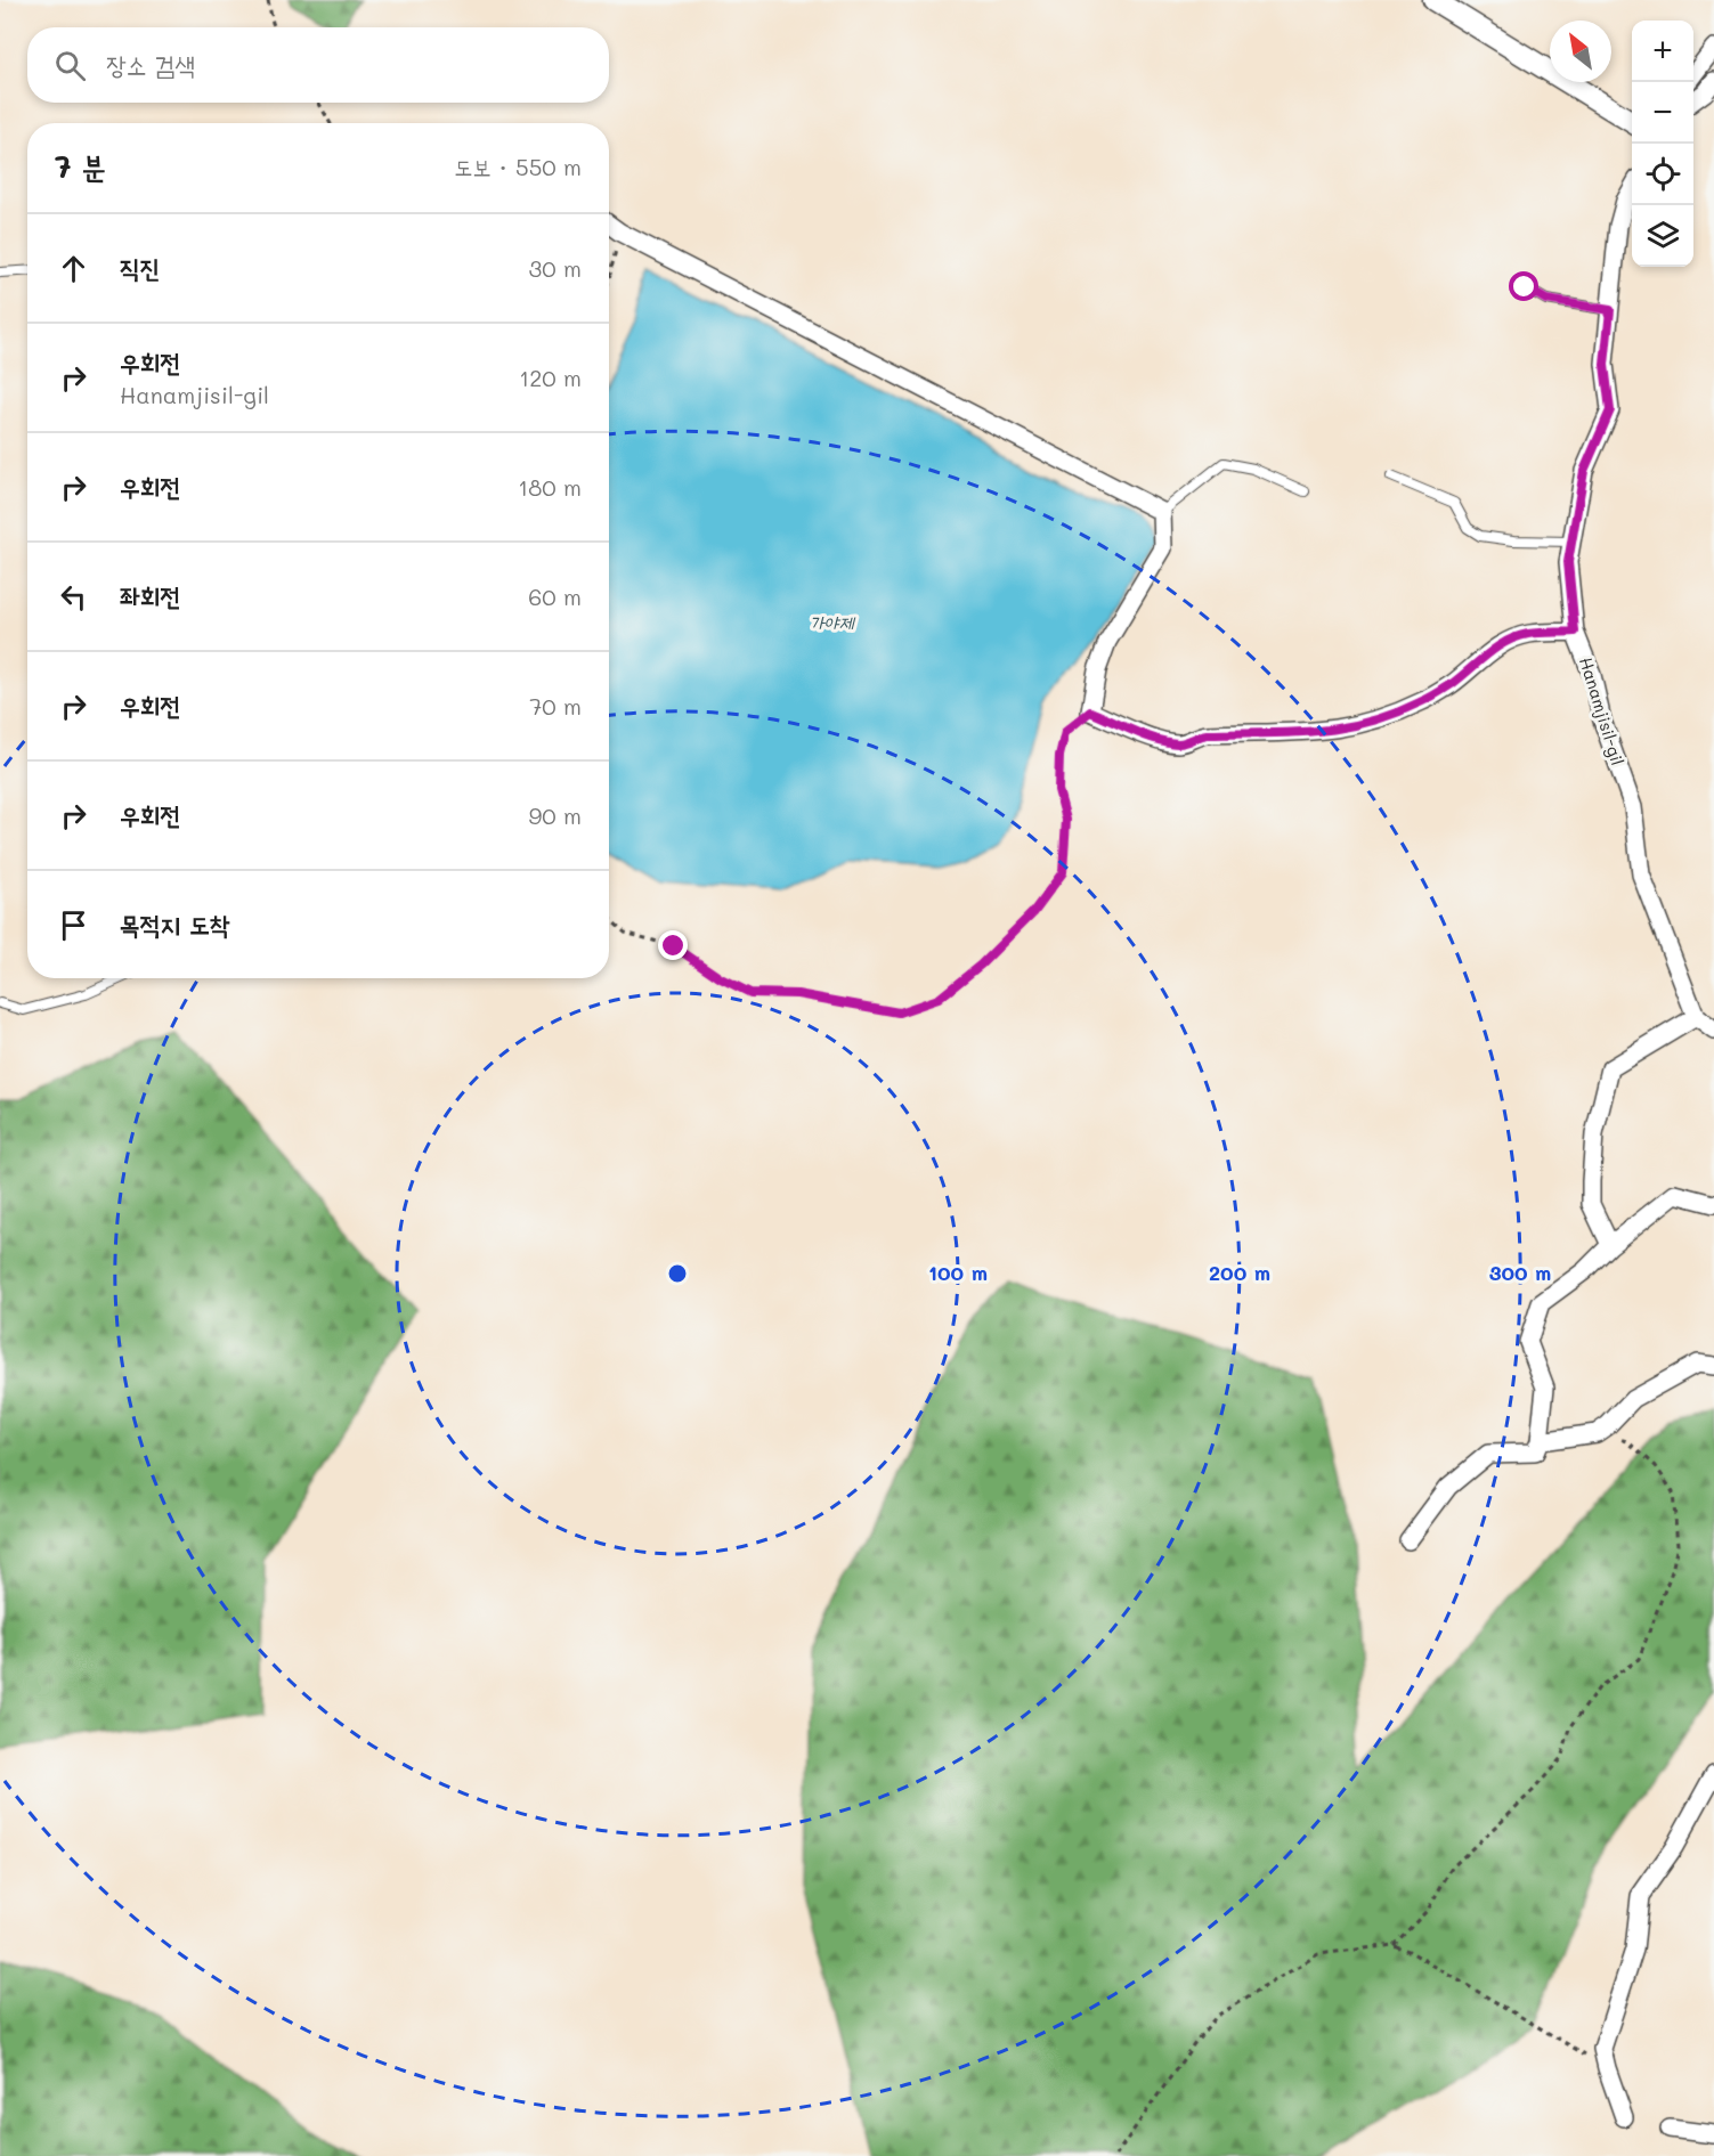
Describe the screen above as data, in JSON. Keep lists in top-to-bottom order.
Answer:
{
  "streets": {
    "street": ["Hanamjisil-gil"]
  },
  "water": ["가야제"],
  "north": "top left",
  "page": {
    "map_buttons": ["+", "−"],
    "search": "장소 검색",
    "heading": ["7 분", "도보 · 550 m"],
    "list": [
      ["직진", "30 m"],
      ["우회전", "Hanamjisil-gil", "120 m"],
      ["우회전", "180 m"],
      ["좌회전", "60 m"],
      ["우회전", "70 m"],
      ["우회전", "90 m"],
      "목적지 도착"
    ]
  },
  "rings": ["100 m", "200 m", "300 m"]
}
